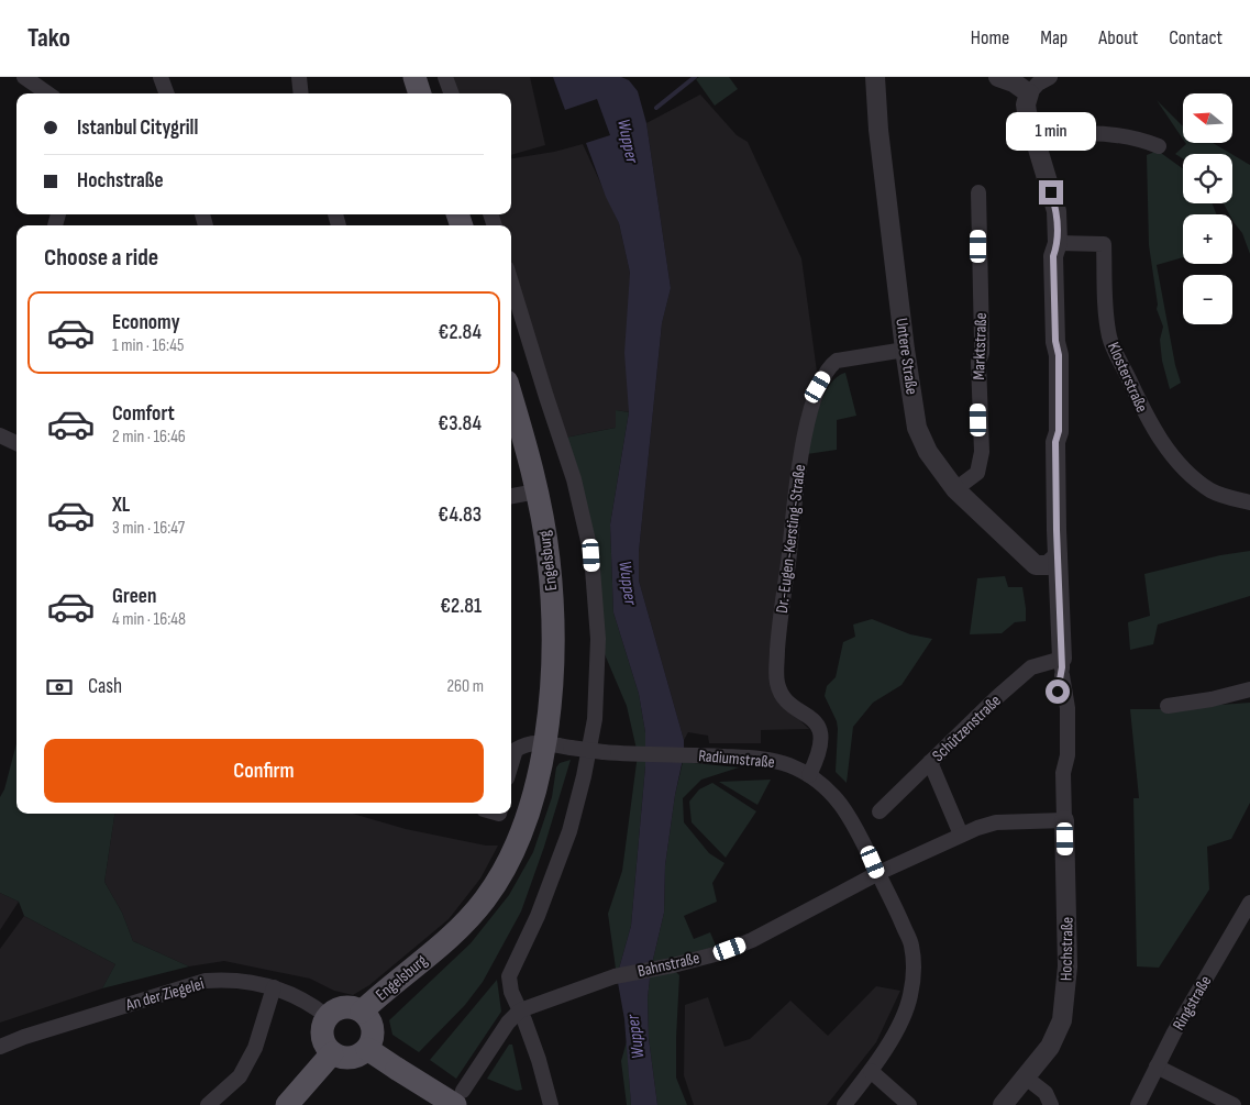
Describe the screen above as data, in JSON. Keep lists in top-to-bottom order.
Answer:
{
  "streets": {
    "main road": ["Engelsburg"],
    "street": [
      "Marktstraße",
      "Untere Straße",
      "Klosterstraße",
      "Dr.-Eugen-Kersting-Straße",
      "Schützenstraße",
      "Radiumstraße",
      "Hochstraße",
      "Bahnstraße",
      "An der Ziegelei",
      "Ringstraße"
    ]
  },
  "crossings": [
    ["Marktstraße", "Untere Straße"],
    ["Untere Straße", "Dr.-Eugen-Kersting-Straße"],
    ["Untere Straße", "Hochstraße"],
    ["Klosterstraße", "Hochstraße"],
    ["Dr.-Eugen-Kersting-Straße", "Radiumstraße"],
    ["Engelsburg", "Radiumstraße"],
    ["Engelsburg", "An der Ziegelei"],
    ["Schützenstraße", "Hochstraße"],
    ["Radiumstraße", "Bahnstraße"],
    ["Hochstraße", "Bahnstraße"]
  ],
  "water": ["Wupper"],
  "north": "left",
  "page": {
    "header": "Tako",
    "nav": [
      "Home",
      "Map",
      "About",
      "Contact"
    ],
    "map_buttons": ["+", "−"],
    "banner": ["Istanbul Citygrill", "Hochstraße"],
    "bubble": "1 min",
    "heading": "Choose a ride",
    "list": [
      {
        "name": "Economy",
        "note": "1 min · 16:45",
        "value": "€2.84"
      },
      {
        "name": "Comfort",
        "note": "2 min · 16:46",
        "value": "€3.84"
      },
      {
        "name": "XL",
        "note": "3 min · 16:47",
        "value": "€4.83"
      },
      {
        "name": "Green",
        "note": "4 min · 16:48",
        "value": "€2.81"
      }
    ],
    "pay": ["Cash", "260 m"],
    "buttons": "Confirm"
  }
}
